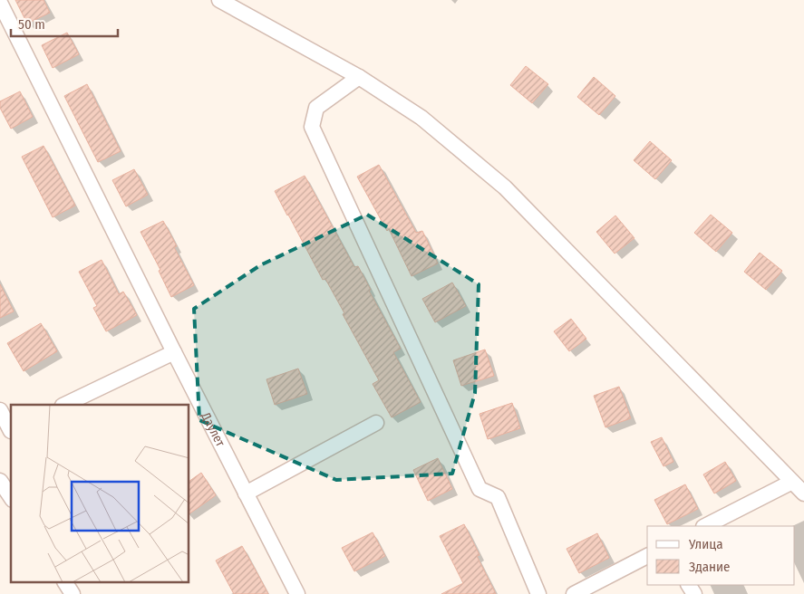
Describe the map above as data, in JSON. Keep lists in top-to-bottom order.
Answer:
{
  "streets": {
    "street": ["Даулет"]
  },
  "legend": ["Улица", "Здание"],
  "scale_bar": "50 m"
}
